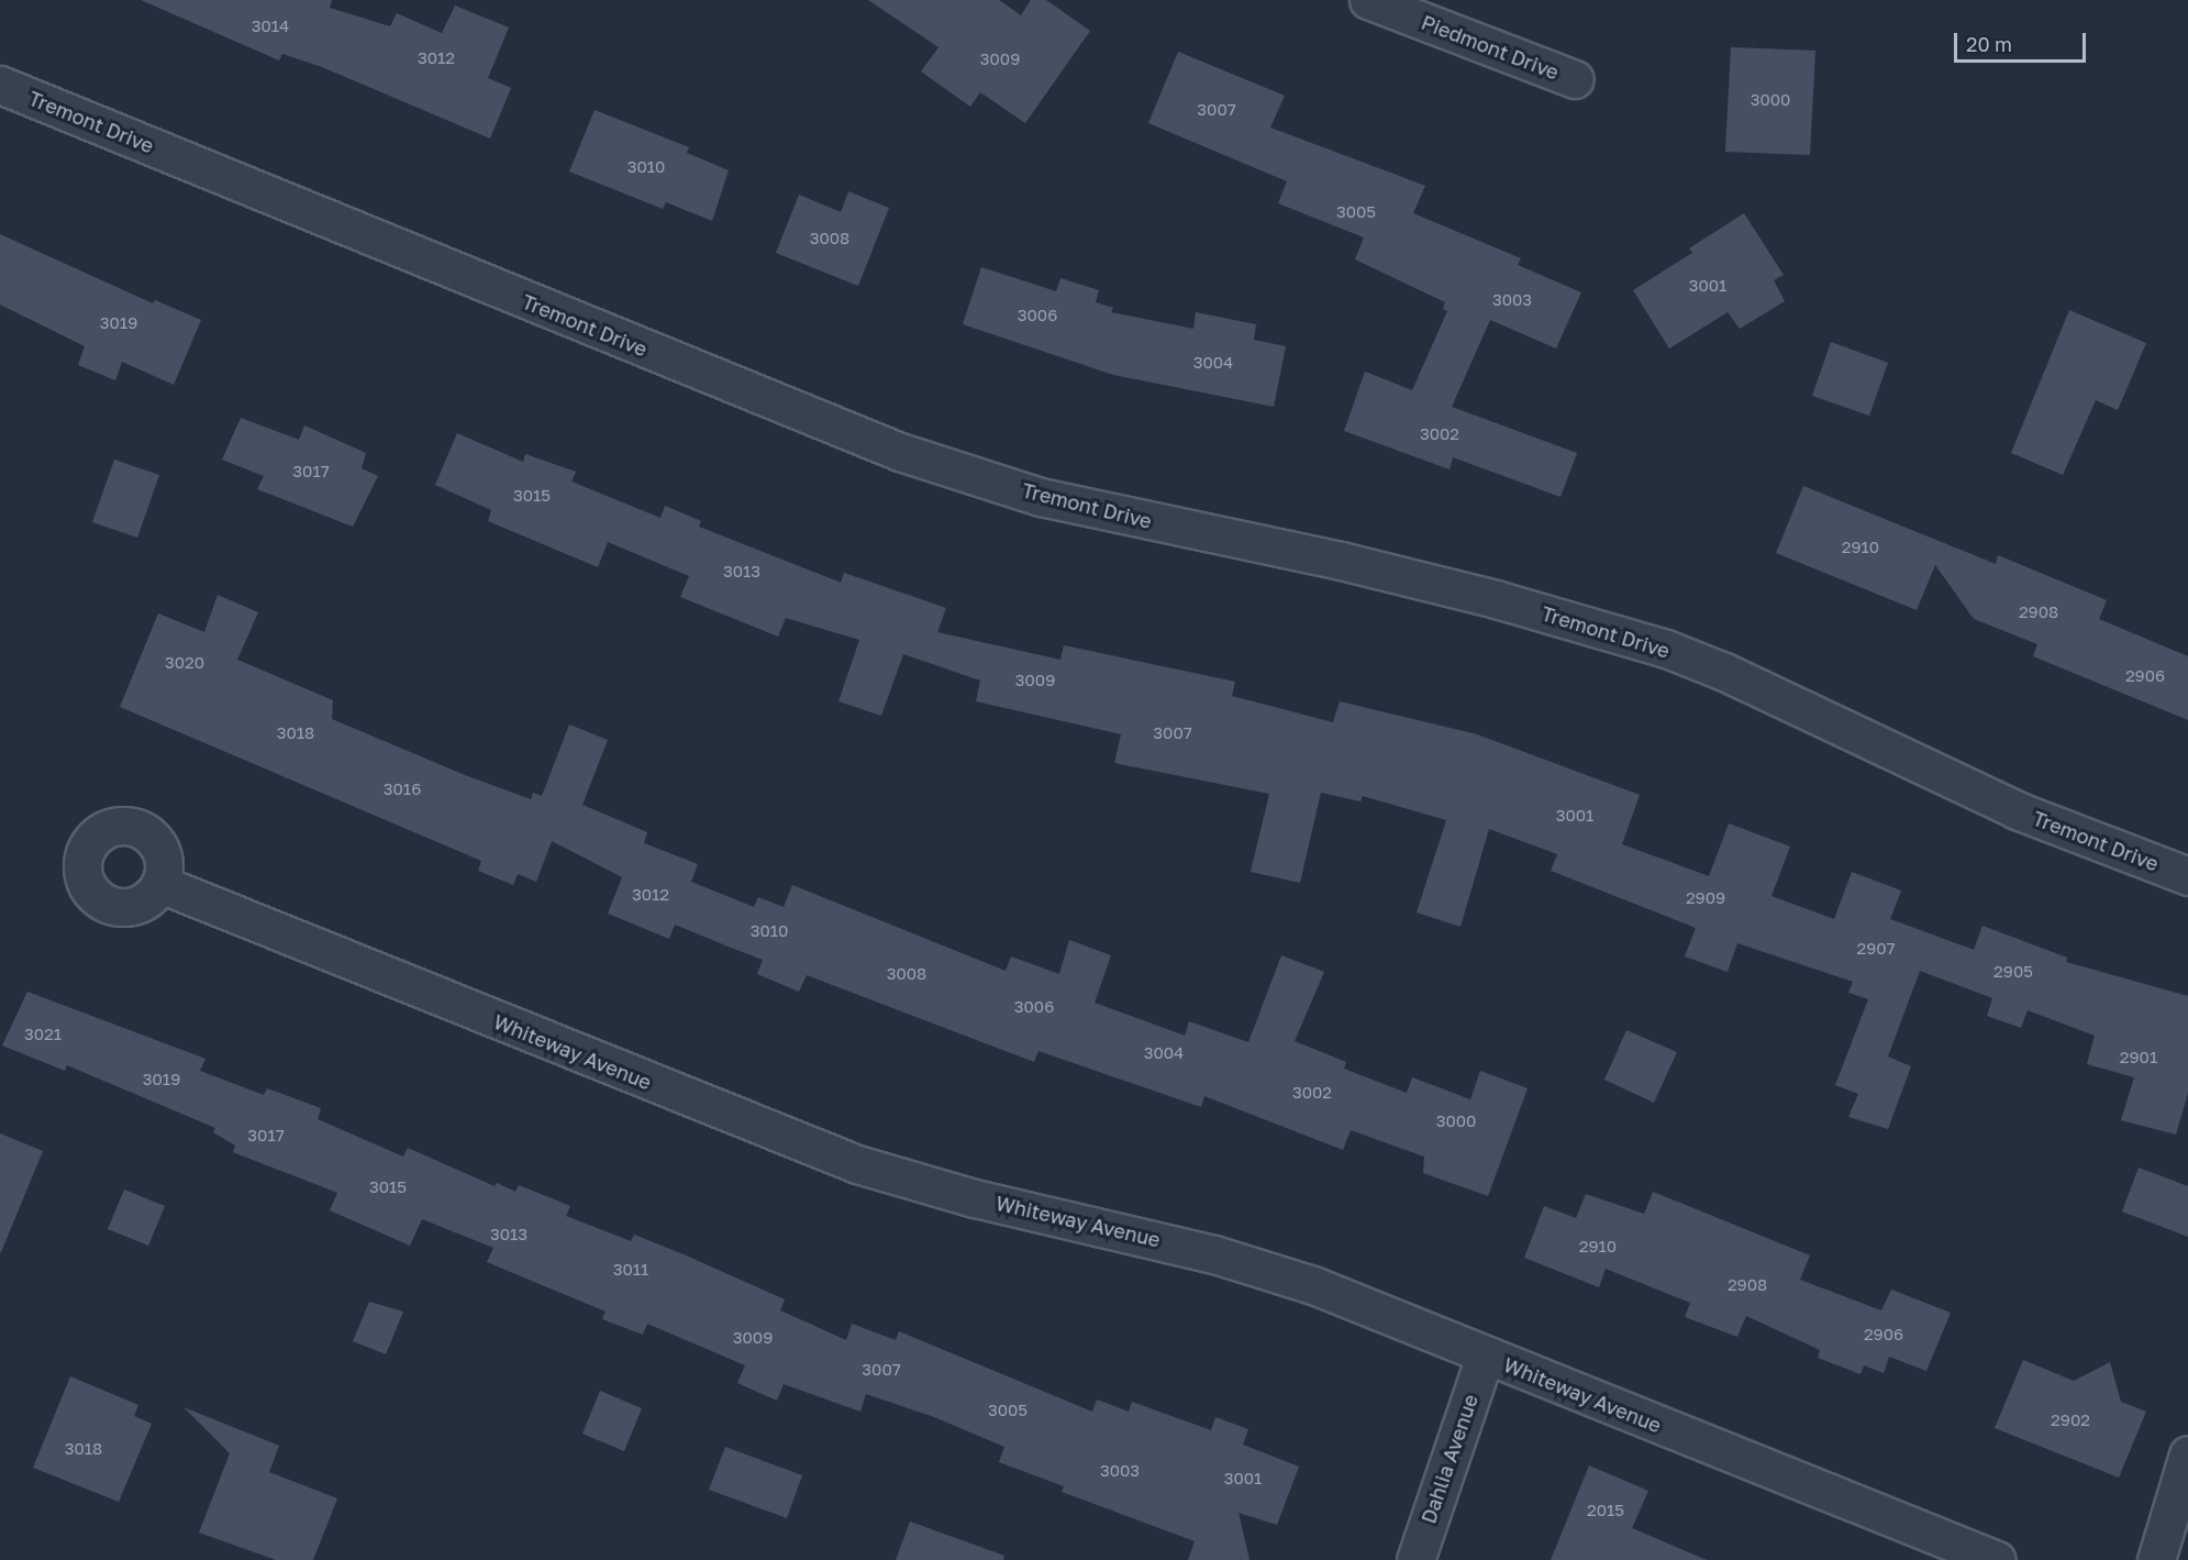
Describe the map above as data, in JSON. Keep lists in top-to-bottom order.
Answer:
{
  "streets": {
    "street": [
      "Piedmont Drive",
      "Tremont Drive",
      "Whiteway Avenue",
      "Dahlia Avenue"
    ]
  },
  "crossings": [
    ["Whiteway Avenue", "Dahlia Avenue"]
  ],
  "house_numbers": [
    "3014",
    "3012",
    "3009",
    "3000",
    "3007",
    "3010",
    "3005",
    "3008",
    "3001",
    "3003",
    "3006",
    "3019",
    "3004",
    "3002",
    "3017",
    "3015",
    "2910",
    "3013",
    "2908",
    "3020",
    "2906",
    "3009",
    "3018",
    "3007",
    "3016",
    "3001",
    "3012",
    "2909",
    "3010",
    "2907",
    "2905",
    "3008",
    "3006",
    "3021",
    "3004",
    "2901",
    "3019",
    "3002",
    "3000",
    "3017",
    "3015",
    "3013",
    "2910",
    "3011",
    "2908",
    "2906",
    "3009",
    "3007",
    "3005",
    "2902",
    "3018",
    "3003",
    "3001",
    "2015"
  ],
  "scale_bar": "20 m"
}
